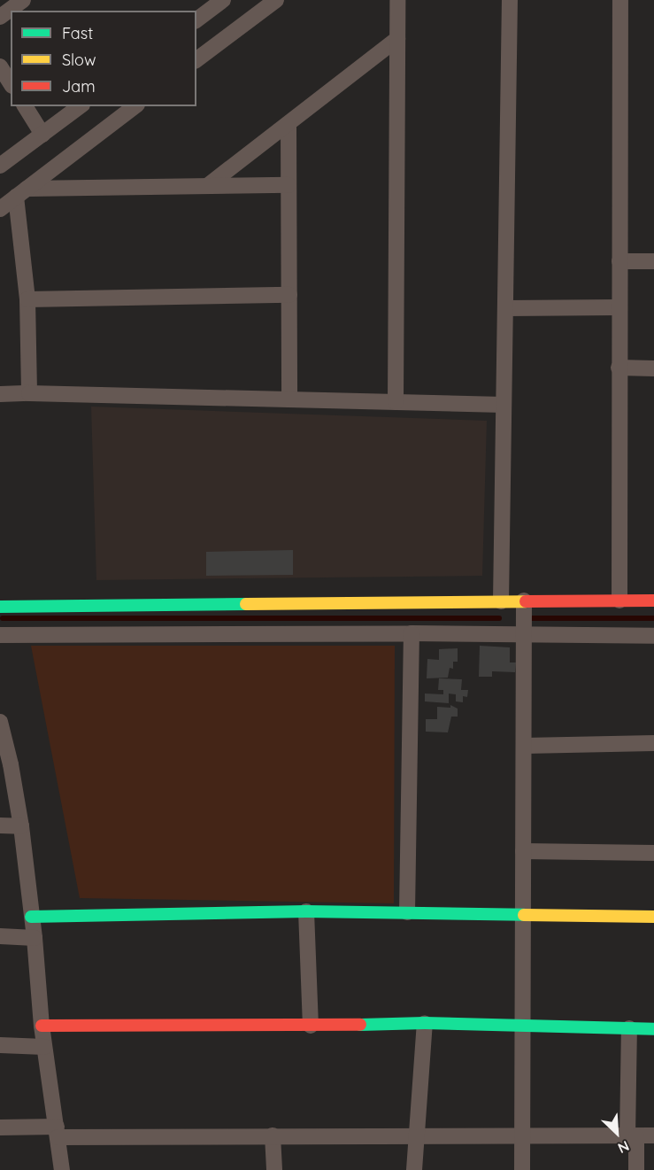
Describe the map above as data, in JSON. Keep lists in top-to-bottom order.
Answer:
{
  "legend": ["Fast", "Slow", "Jam"],
  "north": "bottom right"
}
